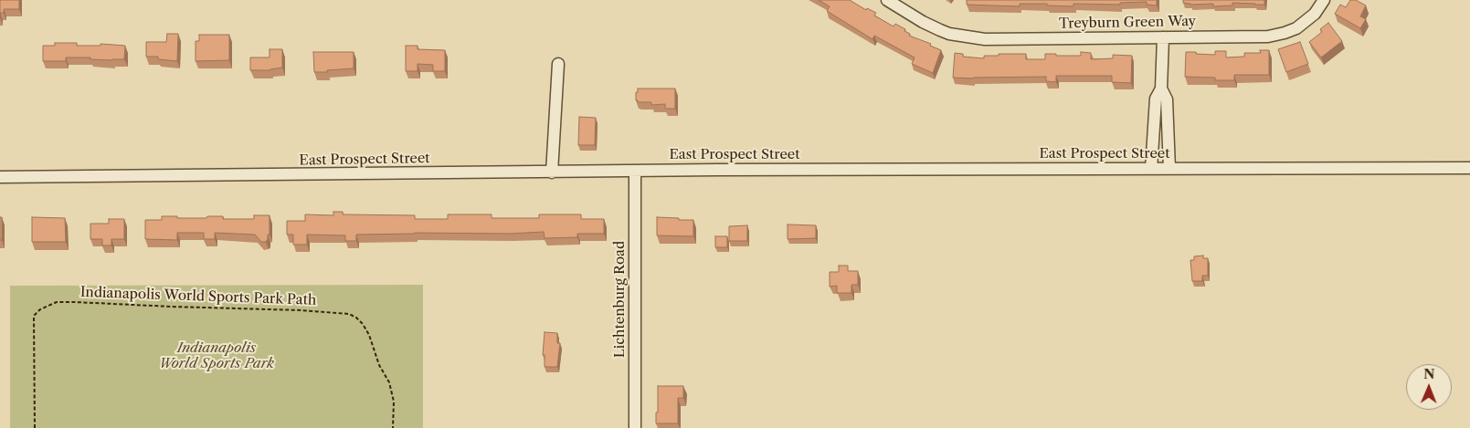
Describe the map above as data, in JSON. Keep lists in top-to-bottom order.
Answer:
{
  "streets": {
    "street": ["Treyburn Green Way", "East Prospect Street", "Lichtenburg Road"],
    "path": ["Indianapolis World Sports Park Path"]
  },
  "crossings": [
    ["East Prospect Street", "Lichtenburg Road"]
  ],
  "parks": ["Indianapolis World Sports Park"],
  "north": "top"
}
